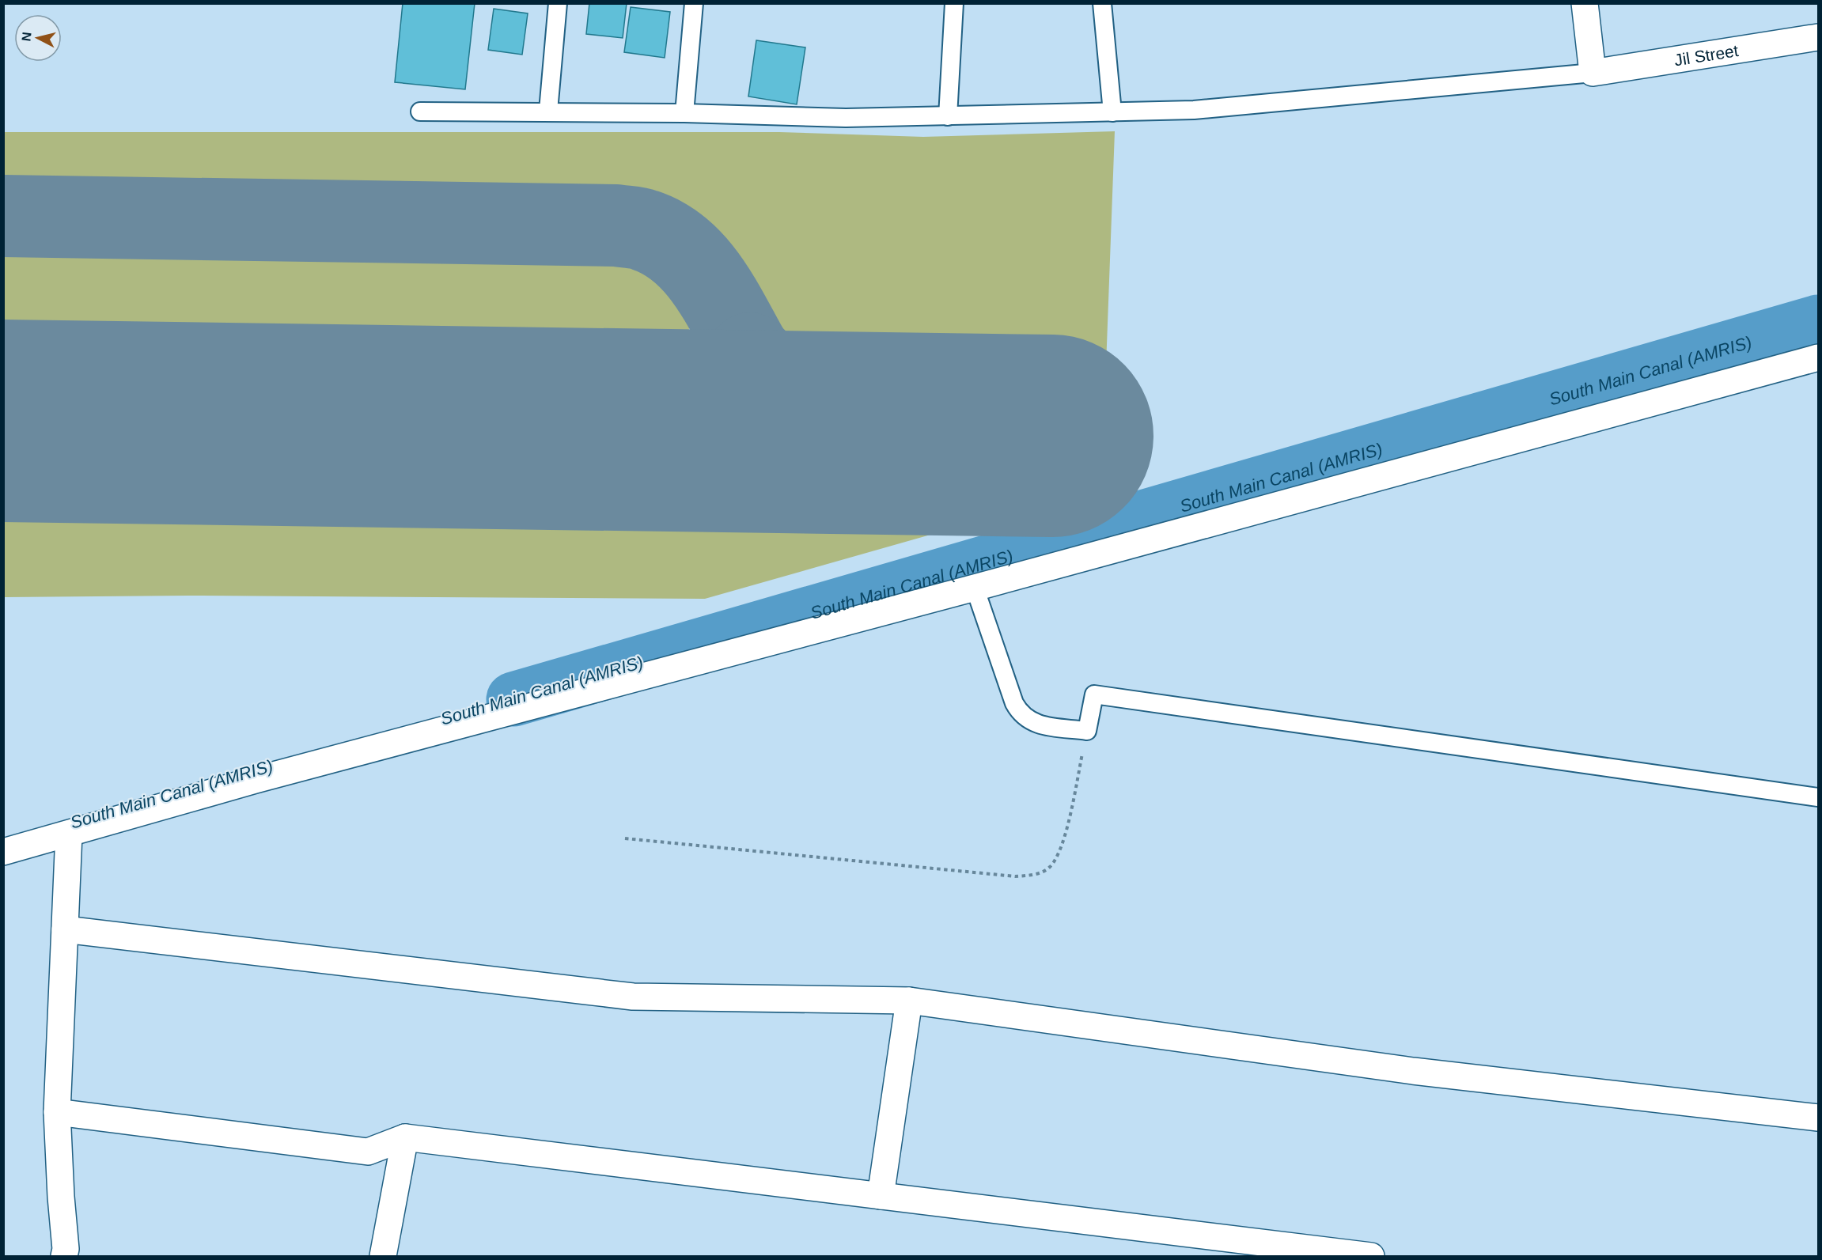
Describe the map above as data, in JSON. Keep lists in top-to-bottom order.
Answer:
{
  "streets": {
    "street": ["Jil Street"]
  },
  "water": ["South Main Canal (AMRIS)"],
  "north": "left"
}
